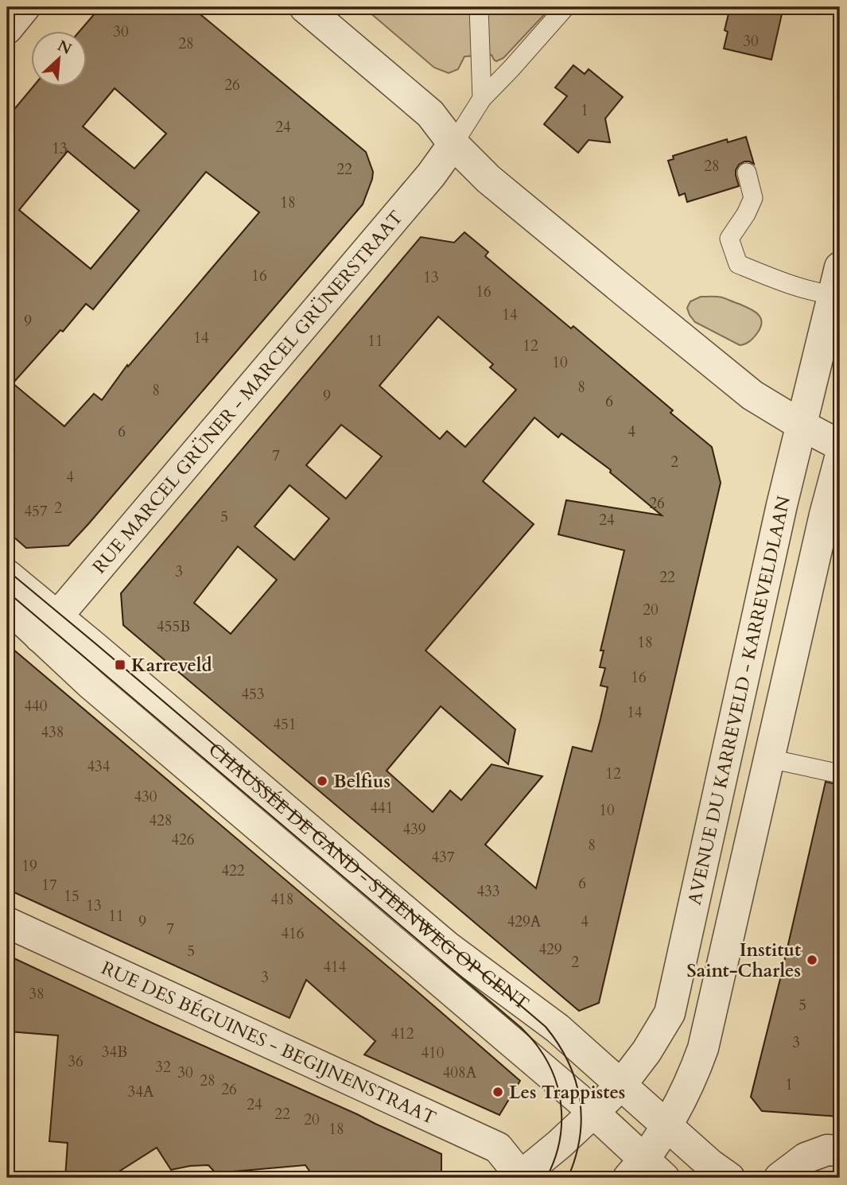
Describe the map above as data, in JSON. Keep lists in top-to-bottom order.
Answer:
{
  "streets": {
    "street": [
      "RUE MARCEL GRÜNER - MARCEL GRÜNERSTRAAT",
      "AVENUE DU KARREVELD - KARREVELDLAAN",
      "CHAUSSÉE DE GAND - STEENWEG OP GENT",
      "RUE DES BÉGUINES - BEGIJNENSTRAAT"
    ]
  },
  "crossings": [
    ["RUE MARCEL GRÜNER - MARCEL GRÜNERSTRAAT", "CHAUSSÉE DE GAND - STEENWEG OP GENT"],
    ["AVENUE DU KARREVELD - KARREVELDLAAN", "CHAUSSÉE DE GAND - STEENWEG OP GENT"],
    ["AVENUE DU KARREVELD - KARREVELDLAAN", "RUE DES BÉGUINES - BEGIJNENSTRAAT"]
  ],
  "places": {
    "transit": ["Karreveld"],
    "other": ["Belfius", "Institut Saint-Charles", "Les Trappistes"]
  },
  "house_numbers": [
    "30",
    "30",
    "28",
    "26",
    "1",
    "24",
    "13",
    "28",
    "22",
    "18",
    "16",
    "13",
    "16",
    "14",
    "9",
    "14",
    "11",
    "12",
    "10",
    "8",
    "8",
    "9",
    "6",
    "6",
    "4",
    "7",
    "2",
    "4",
    "26",
    "2",
    "457",
    "5",
    "24",
    "3",
    "22",
    "20",
    "455B",
    "18",
    "16",
    "453",
    "440",
    "14",
    "451",
    "438",
    "434",
    "12",
    "430",
    "441",
    "10",
    "428",
    "439",
    "426",
    "8",
    "437",
    "19",
    "422",
    "6",
    "17",
    "433",
    "15",
    "418",
    "13",
    "11",
    "9",
    "429A",
    "4",
    "7",
    "416",
    "429",
    "5",
    "2",
    "414",
    "3",
    "38",
    "5",
    "412",
    "3",
    "34B",
    "410",
    "36",
    "32",
    "30",
    "408A",
    "28",
    "1",
    "26",
    "34A",
    "24",
    "22",
    "20",
    "18"
  ],
  "north": "top right"
}
